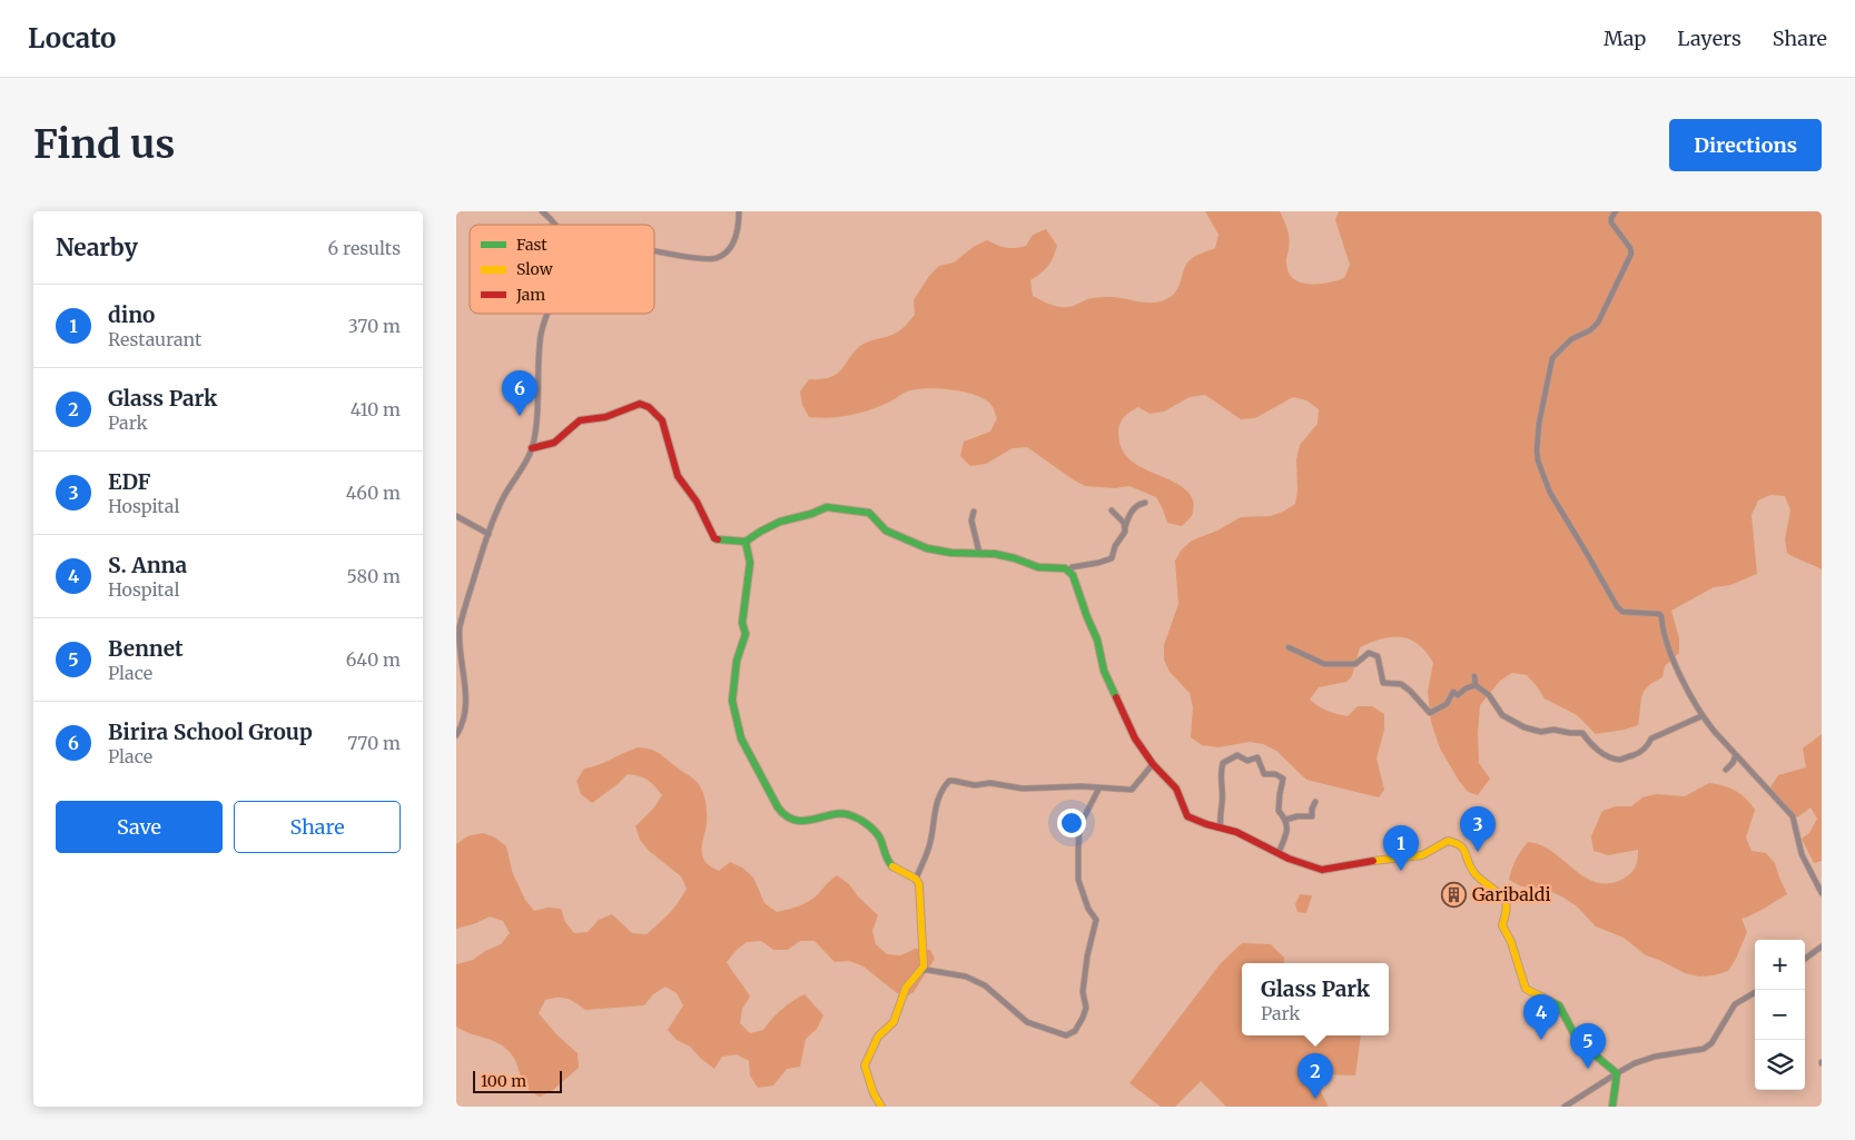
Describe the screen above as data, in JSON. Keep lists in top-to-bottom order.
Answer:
{
  "places": {
    "building": ["Garibaldi"]
  },
  "legend": ["Fast", "Slow", "Jam"],
  "scale_bar": "100 m",
  "page": {
    "header": "Locato",
    "nav": ["Map", "Layers", "Share"],
    "buttons": [
      "Directions",
      ["Save", "Share"]
    ],
    "title": "Find us",
    "heading": ["Nearby", "6 results"],
    "list": [
      {
        "mark": "1",
        "name": "dino",
        "note": "Restaurant",
        "value": "370 m"
      },
      {
        "mark": "2",
        "name": "Glass Park",
        "note": "Park",
        "value": "410 m"
      },
      {
        "mark": "3",
        "name": "EDF",
        "note": "Hospital",
        "value": "460 m"
      },
      {
        "mark": "4",
        "name": "S. Anna",
        "note": "Hospital",
        "value": "580 m"
      },
      {
        "mark": "5",
        "name": "Bennet",
        "note": "Place",
        "value": "640 m"
      },
      {
        "mark": "6",
        "name": "Birira School Group",
        "note": "Place",
        "value": "770 m"
      }
    ],
    "pins": [
      "6",
      "3",
      "1",
      "4",
      "5",
      "2"
    ],
    "map_buttons": ["+", "−"],
    "popup": ["Glass Park", "Park"],
    "scale": "100 m"
  }
}
